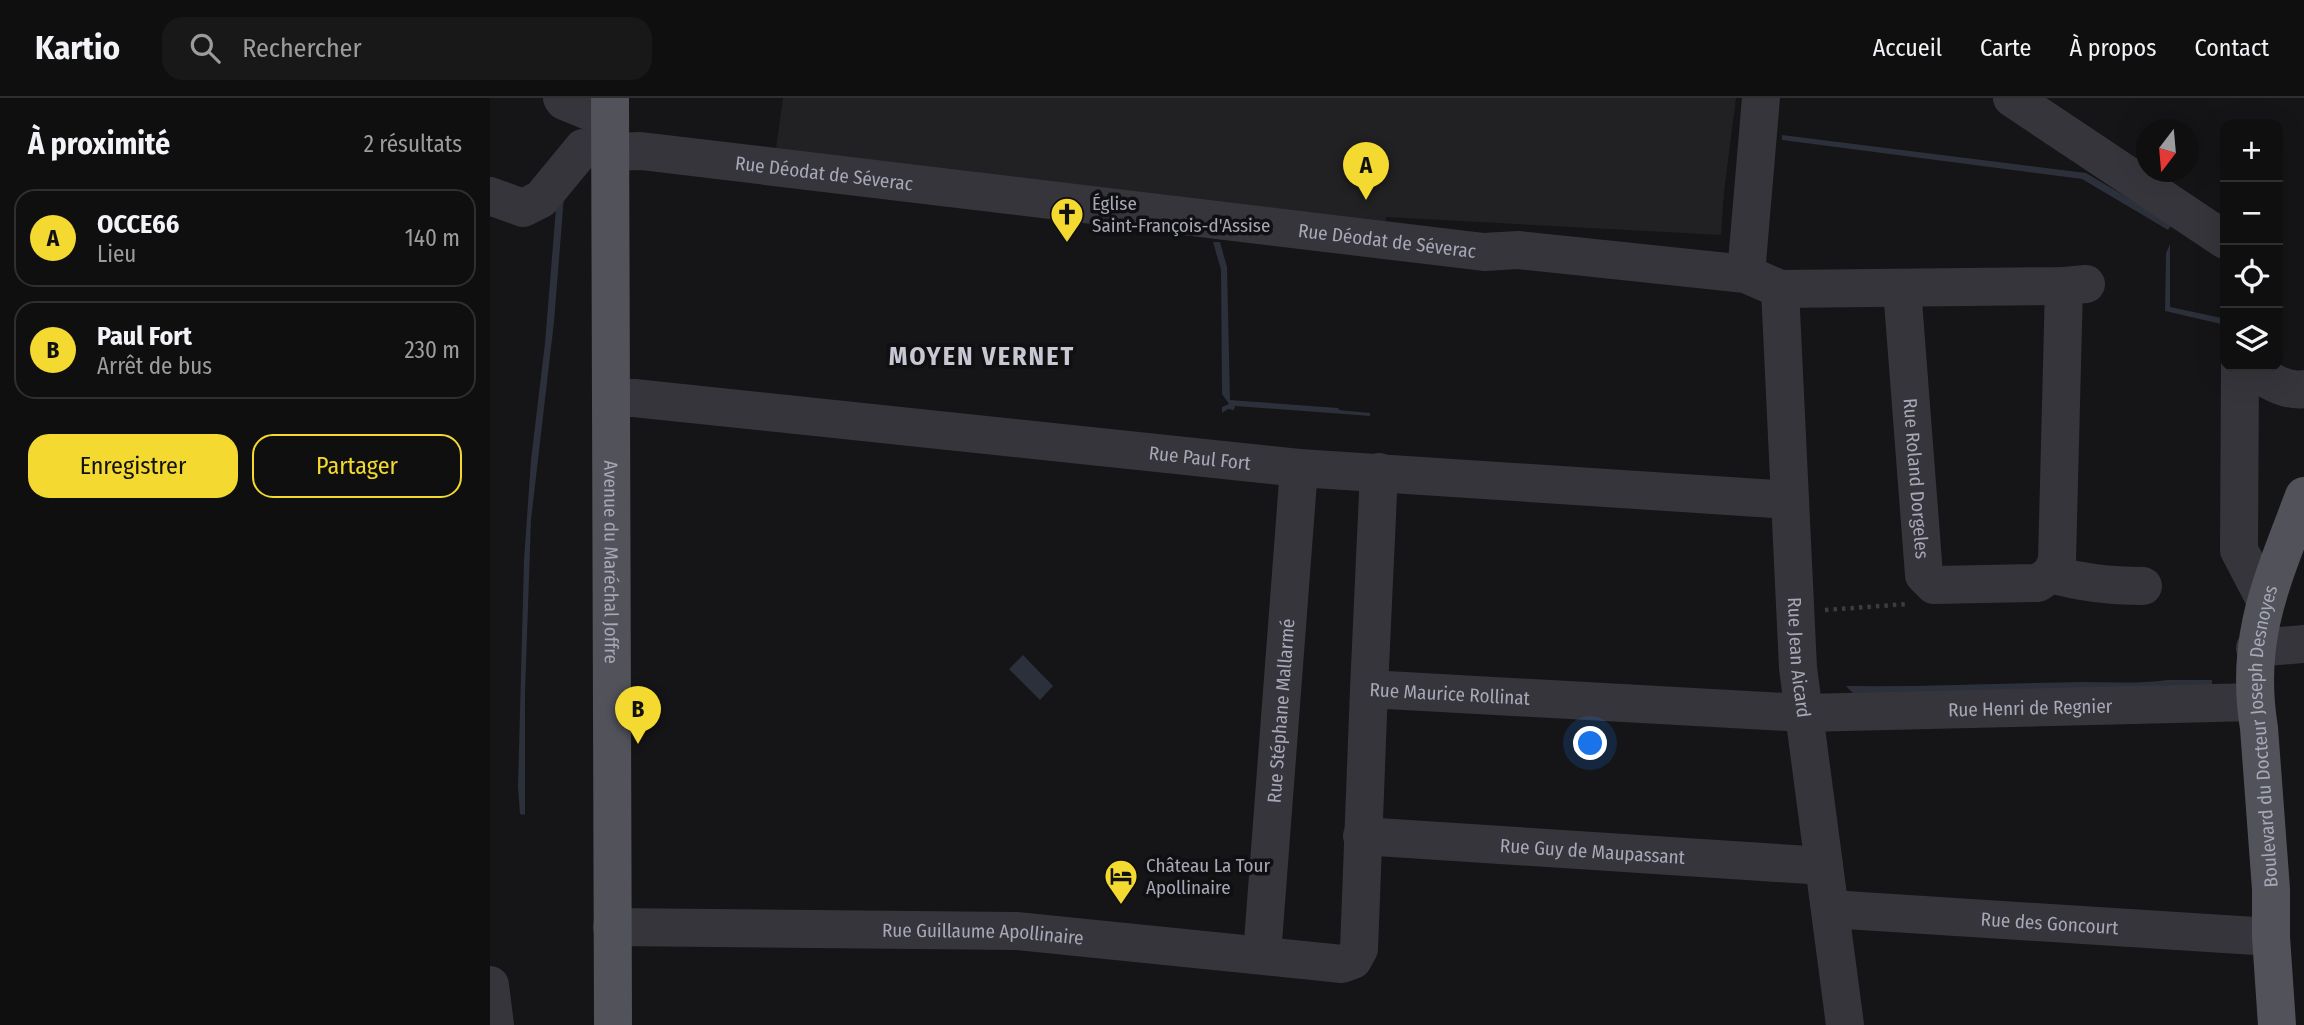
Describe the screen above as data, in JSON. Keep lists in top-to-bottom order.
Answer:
{
  "streets": {
    "main road": ["Avenue du Maréchal Joffre", "Boulevard du Docteur Joseph Desnoyes"],
    "street": [
      "Rue Déodat de Séverac",
      "Rue Paul Fort",
      "Rue Roland Dorgeles",
      "Rue Jean Aicard",
      "Rue Maurice Rollinat",
      "Rue Henri de Regnier",
      "Rue Stéphane Mallarmé",
      "Rue Guy de Maupassant",
      "Rue des Goncourt",
      "Rue Guillaume Apollinaire"
    ]
  },
  "crossings": [
    ["Rue Déodat de Séverac", "Avenue du Maréchal Joffre"],
    ["Rue Déodat de Séverac", "Rue Jean Aicard"],
    ["Rue Paul Fort", "Avenue du Maréchal Joffre"],
    ["Rue Paul Fort", "Rue Jean Aicard"],
    ["Rue Paul Fort", "Rue Stéphane Mallarmé"],
    ["Avenue du Maréchal Joffre", "Rue Guillaume Apollinaire"],
    ["Rue Jean Aicard", "Rue Maurice Rollinat"],
    ["Rue Jean Aicard", "Rue Henri de Regnier"],
    ["Rue Jean Aicard", "Rue Guy de Maupassant"],
    ["Rue Jean Aicard", "Rue des Goncourt"],
    ["Rue Maurice Rollinat", "Rue Henri de Regnier"],
    ["Rue Maurice Rollinat", "Rue Guy de Maupassant"],
    ["Rue Maurice Rollinat", "Rue Guillaume Apollinaire"],
    ["Rue Henri de Regnier", "Boulevard du Docteur Joseph Desnoyes"],
    ["Rue Stéphane Mallarmé", "Rue Guillaume Apollinaire"],
    ["Boulevard du Docteur Joseph Desnoyes", "Rue des Goncourt"]
  ],
  "districts": ["MOYEN VERNET"],
  "places": {
    "church": ["Église Saint-François-d'Assise"],
    "hotel": ["Château La Tour Apollinaire"]
  },
  "north": "bottom",
  "page": {
    "header": "Kartio",
    "search": "Rechercher",
    "nav": [
      "Accueil",
      "Carte",
      "À propos",
      "Contact"
    ],
    "heading": ["À proximité", "2 résultats"],
    "map_buttons": ["+", "−"],
    "pins": ["A", "B"],
    "list": [
      {
        "mark": "A",
        "name": "OCCE66",
        "note": "Lieu",
        "value": "140 m"
      },
      {
        "mark": "B",
        "name": "Paul Fort",
        "note": "Arrêt de bus",
        "value": "230 m"
      }
    ],
    "buttons": ["Enregistrer", "Partager"]
  }
}
